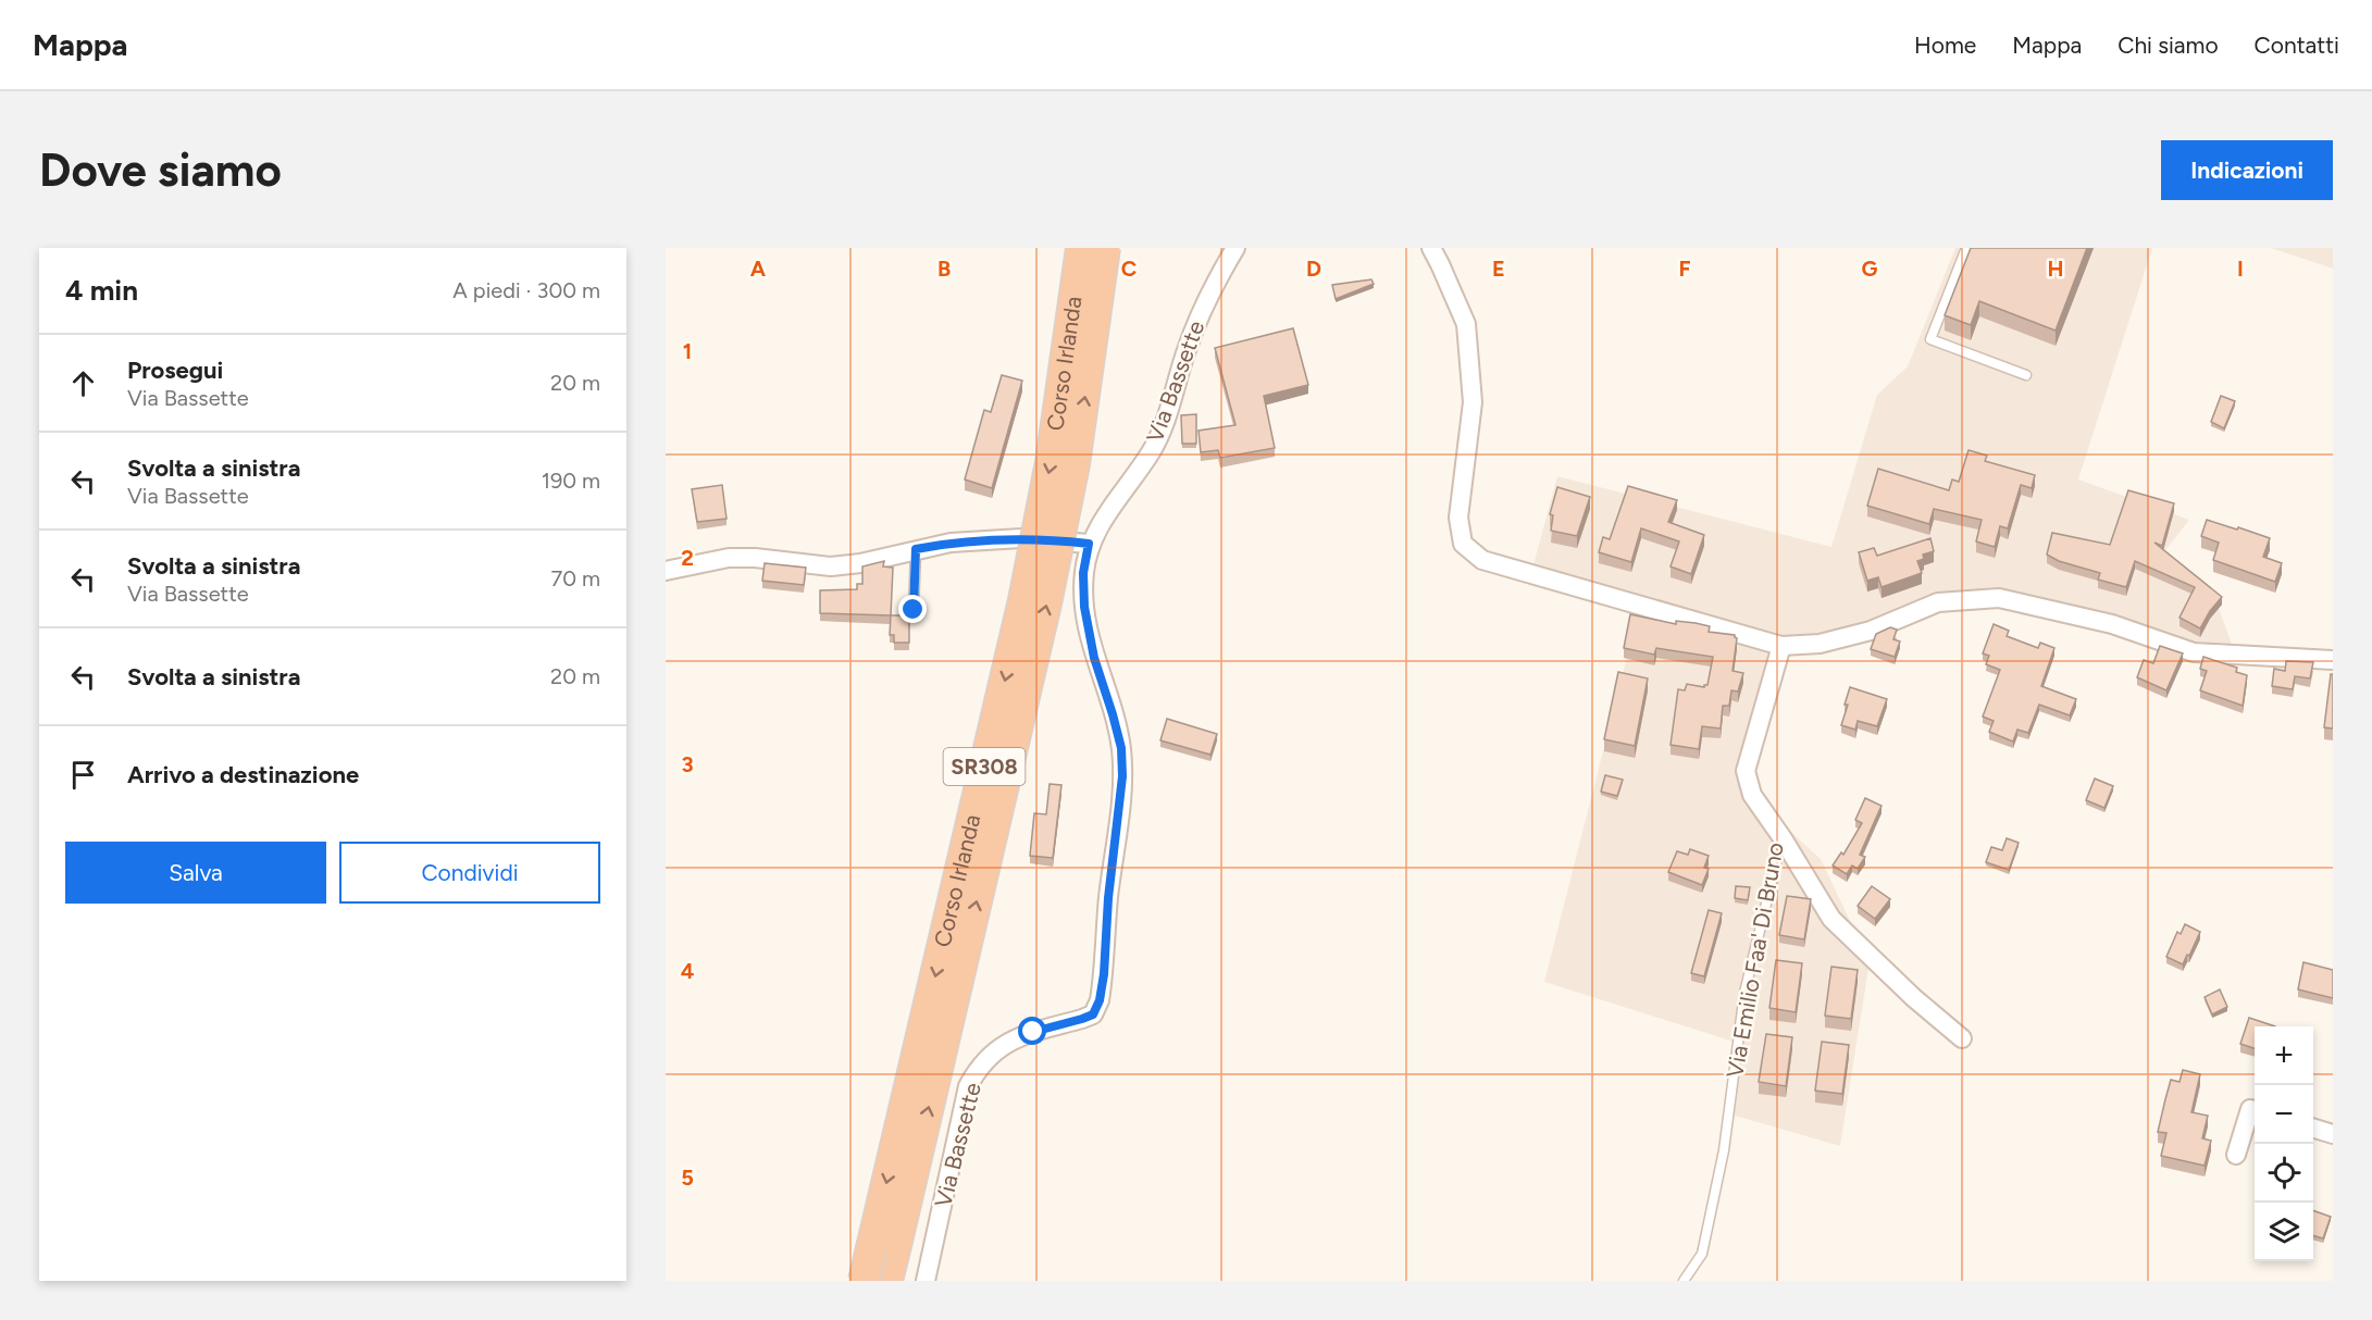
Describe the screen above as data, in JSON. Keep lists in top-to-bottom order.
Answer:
{
  "streets": {
    "highway": ["Corso Irlanda", "SR308"],
    "street": ["Via Bassette", "Via Emilio Faa' Di Bruno"]
  },
  "page": {
    "header": "Mappa",
    "nav": [
      "Home",
      "Mappa",
      "Chi siamo",
      "Contatti"
    ],
    "buttons": [
      "Indicazioni",
      ["Salva", "Condividi"]
    ],
    "title": "Dove siamo",
    "heading": ["4 min", "A piedi · 300 m"],
    "list": [
      ["Prosegui", "Via Bassette", "20 m"],
      ["Svolta a sinistra", "Via Bassette", "190 m"],
      ["Svolta a sinistra", "Via Bassette", "70 m"],
      ["Svolta a sinistra", "20 m"],
      "Arrivo a destinazione"
    ],
    "map_buttons": ["+", "−"]
  },
  "grid": {
    "columns": [
      "A",
      "B",
      "C",
      "D",
      "E",
      "F",
      "G",
      "H",
      "I"
    ],
    "rows": [
      "1",
      "2",
      "3",
      "4",
      "5"
    ]
  }
}
